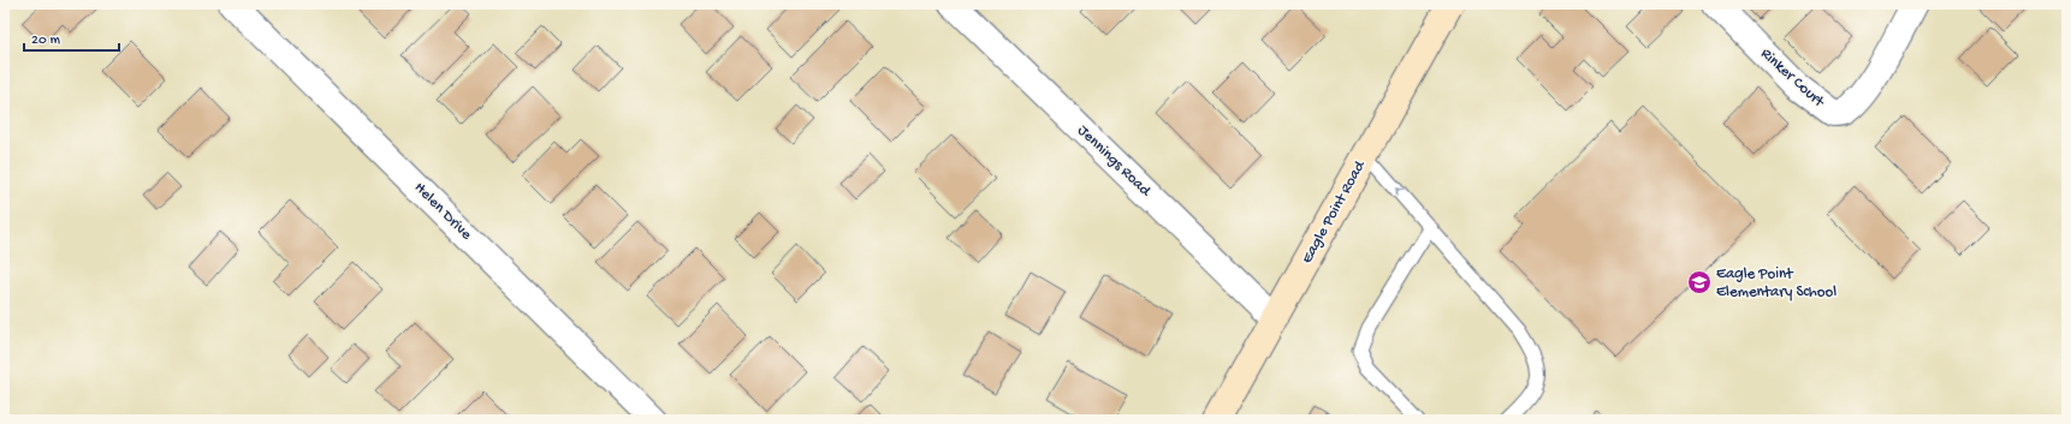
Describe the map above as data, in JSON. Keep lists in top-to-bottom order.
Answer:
{
  "streets": {
    "street": [
      "Rinker Court",
      "Jennings Road",
      "Helen Drive",
      "Eagle Point Road"
    ]
  },
  "crossings": [
    ["Jennings Road", "Eagle Point Road"]
  ],
  "places": {
    "school or university": ["Eagle Point Elementary School"]
  },
  "scale_bar": "20 m"
}
